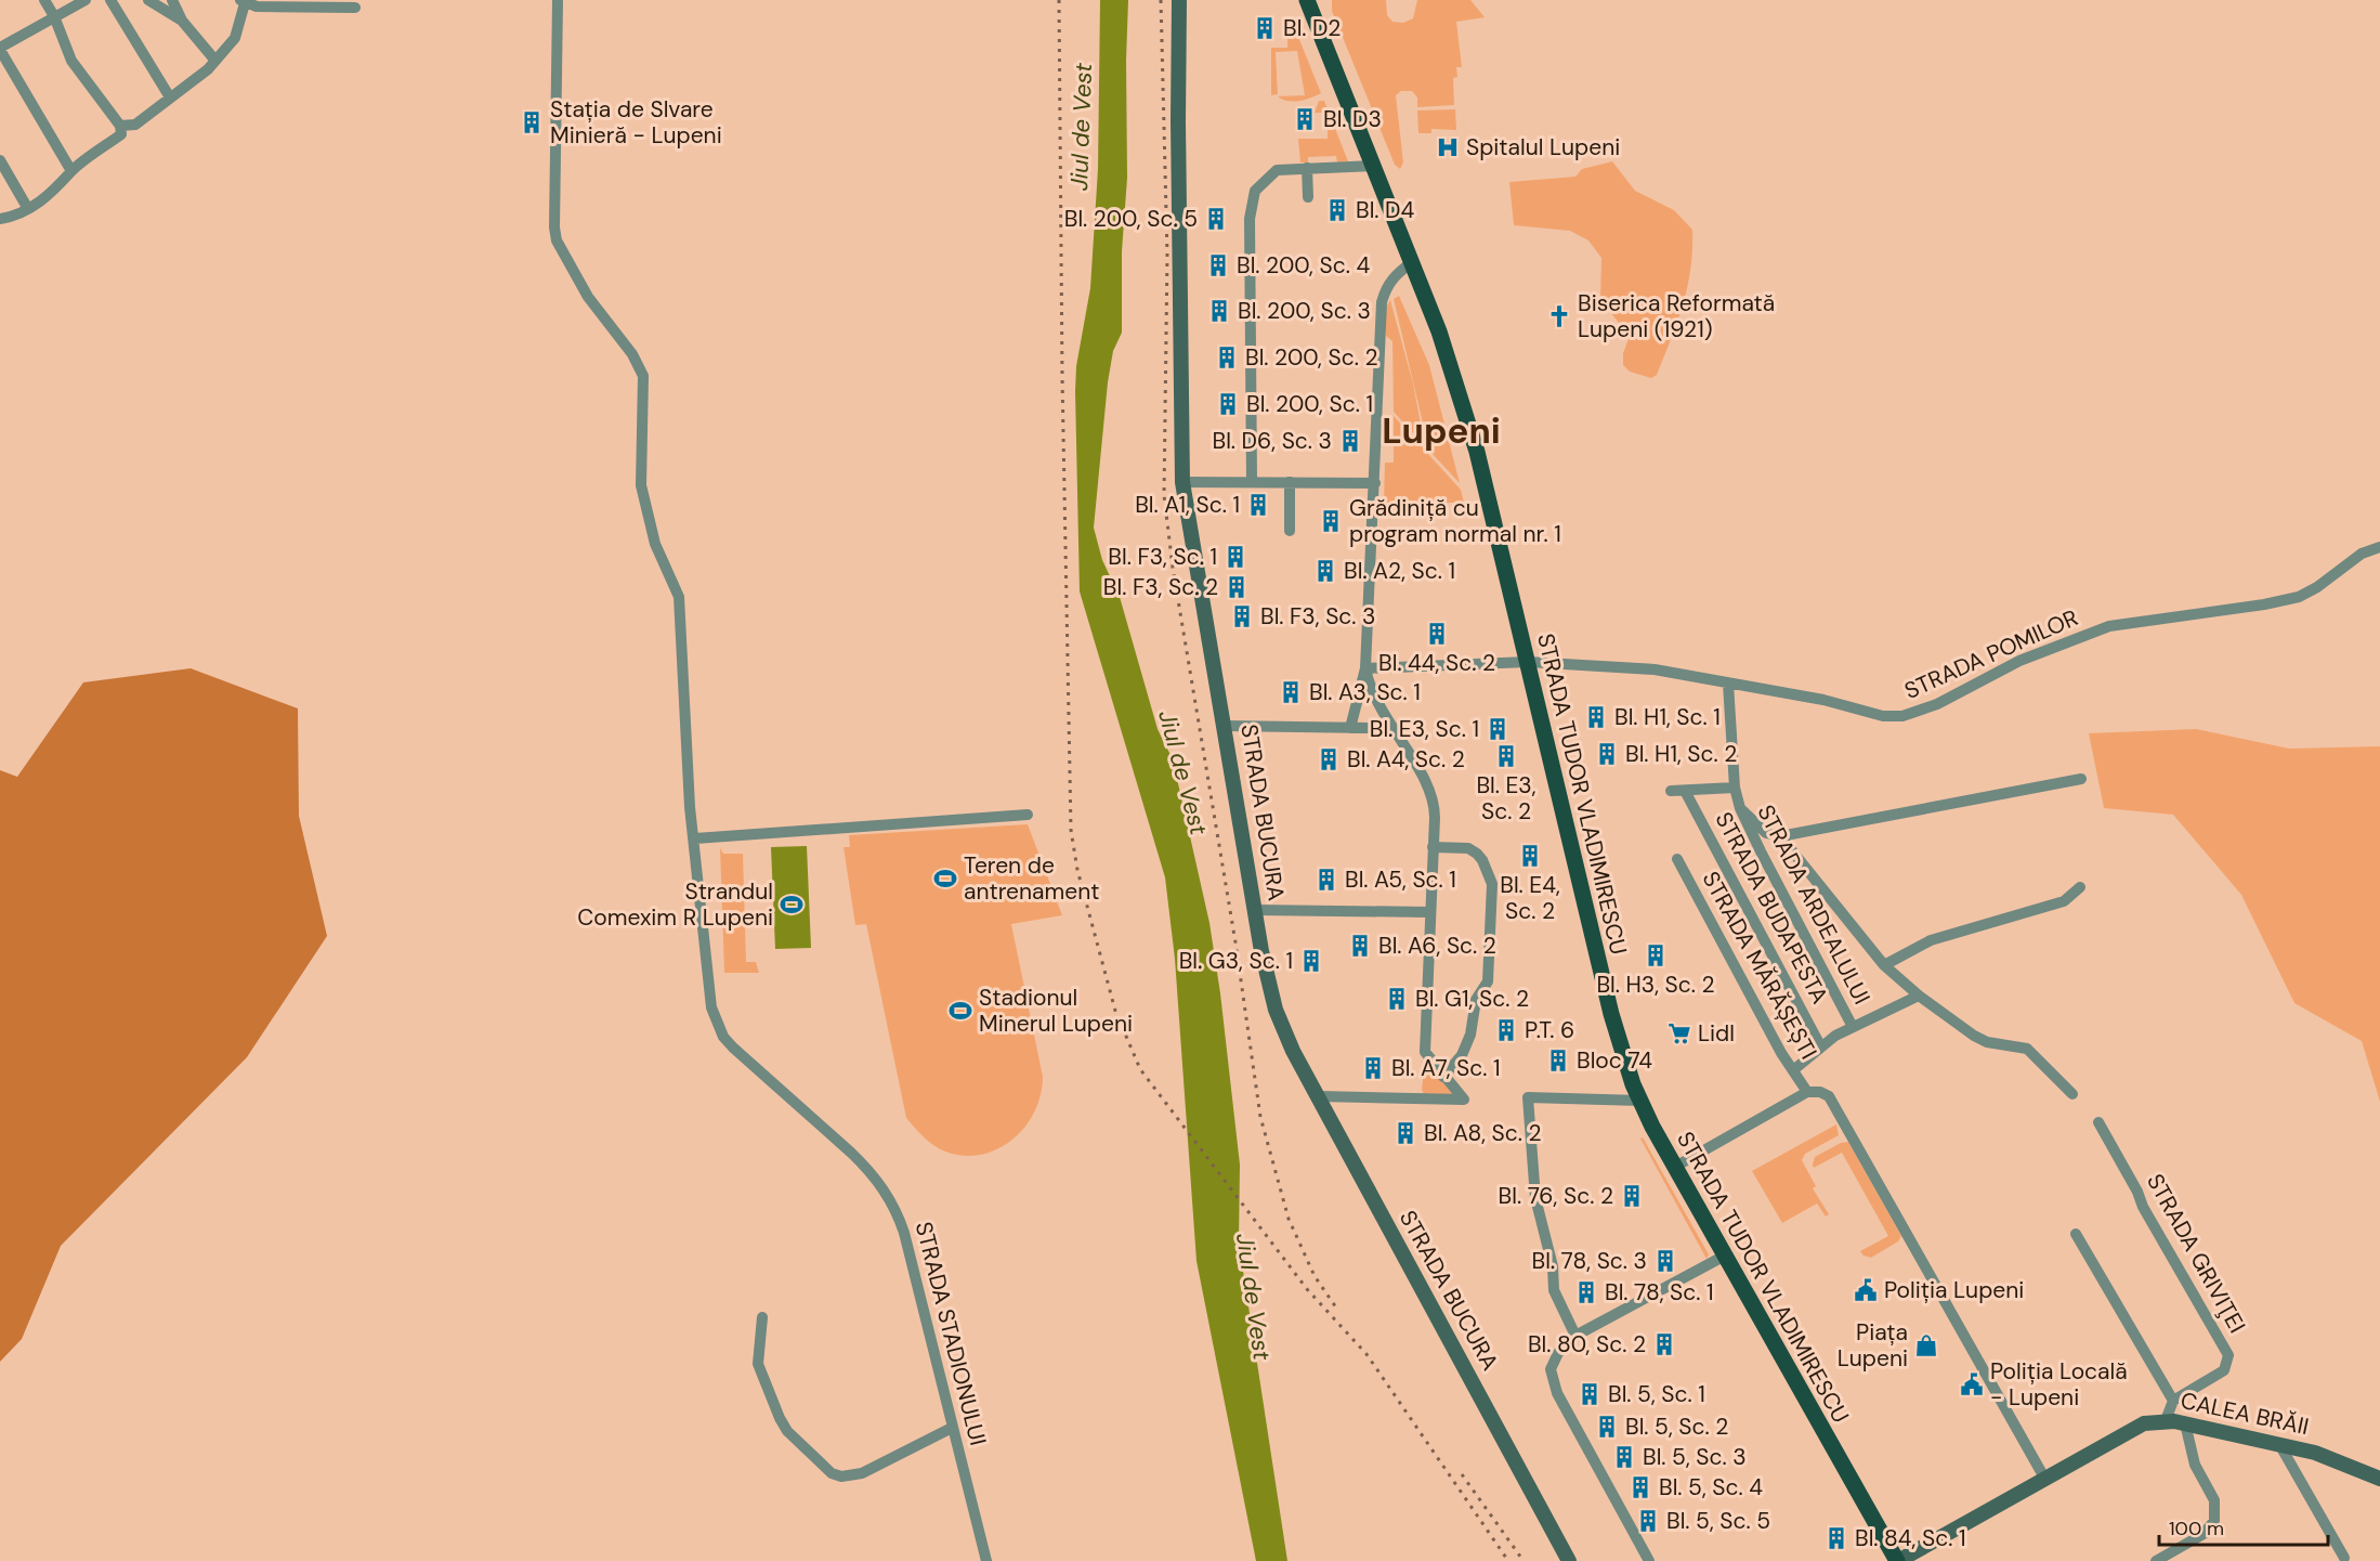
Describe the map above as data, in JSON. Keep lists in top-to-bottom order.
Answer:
{
  "streets": {
    "main road": ["STRADA TUDOR VLADIMIRESCU", "STRADA BUCURA", "CALEA BRĂII"],
    "street": [
      "STRADA POMILOR",
      "STRADA ARDEALULUI",
      "STRADA BUDAPESTA",
      "STRADA MĂRĂȘEȘTI",
      "STRADA GRIVIŢEI",
      "STRADA STADIONULUI"
    ]
  },
  "crossings": [
    ["STRADA POMILOR", "STRADA TUDOR VLADIMIRESCU"],
    ["STRADA TUDOR VLADIMIRESCU", "CALEA BRĂII"],
    ["STRADA ARDEALULUI", "STRADA BUDAPESTA"],
    ["STRADA ARDEALULUI", "STRADA MĂRĂȘEȘTI"],
    ["STRADA MĂRĂȘEȘTI", "CALEA BRĂII"]
  ],
  "districts": ["Lupeni"],
  "water": ["Jiul de Vest"],
  "places": {
    "building": [
      "Bl. D2",
      "Bl. D3",
      "Stația de Slvare Minieră - Lupeni",
      "Bl. D4",
      "Bl. 200, Sc. 5",
      "Bl. 200, Sc. 4",
      "Bl. 200, Sc. 3",
      "Bl. 200, Sc. 2",
      "Bl. 200, Sc. 1",
      "Bl. D6, Sc. 3",
      "Bl. A1, Sc. 1",
      "Grădiniță cu program normal nr. 1",
      "Bl. F3, Sc. 1",
      "Bl. A2, Sc. 1",
      "Bl. F3, Sc. 2",
      "Bl. F3, Sc. 3",
      "Bl. 44, Sc. 2",
      "Bl. A3, Sc. 1",
      "Bl. H1, Sc. 1",
      "Bl. E3, Sc. 1",
      "Bl. H1, Sc. 2",
      "Bl. E3, Sc. 2",
      "Bl. A4, Sc. 2",
      "Bl. E4, Sc. 2",
      "Bl. A5, Sc. 1",
      "Bl. A6, Sc. 2",
      "Bl. H3, Sc. 2",
      "Bl. G3, Sc. 1",
      "Bl. G1, Sc. 2",
      "P.T. 6",
      "Bloc 74",
      "Bl. A7, Sc. 1",
      "Bl. A8, Sc. 2",
      "Bl. 76, Sc. 2",
      "Bl. 78, Sc. 3",
      "Bl. 78, Sc. 1",
      "Bl. 80, Sc. 2",
      "Bl. 5, Sc. 1",
      "Bl. 5, Sc. 2",
      "Bl. 5, Sc. 3",
      "Bl. 5, Sc. 4",
      "Bl. 5, Sc. 5",
      "Bl. 84, Sc. 1"
    ],
    "hospital": ["Spitalul Lupeni"],
    "church": ["Biserica Reformată Lupeni (1921)"],
    "sports": ["Teren de antrenament", "Strandul Comexim R Lupeni", "Stadionul Minerul Lupeni"],
    "supermarket": ["Lidl"],
    "public building": ["Poliția Lupeni", "Poliția Locală - Lupeni"],
    "shop": ["Piața Lupeni"]
  },
  "scale_bar": "100 m"
}
